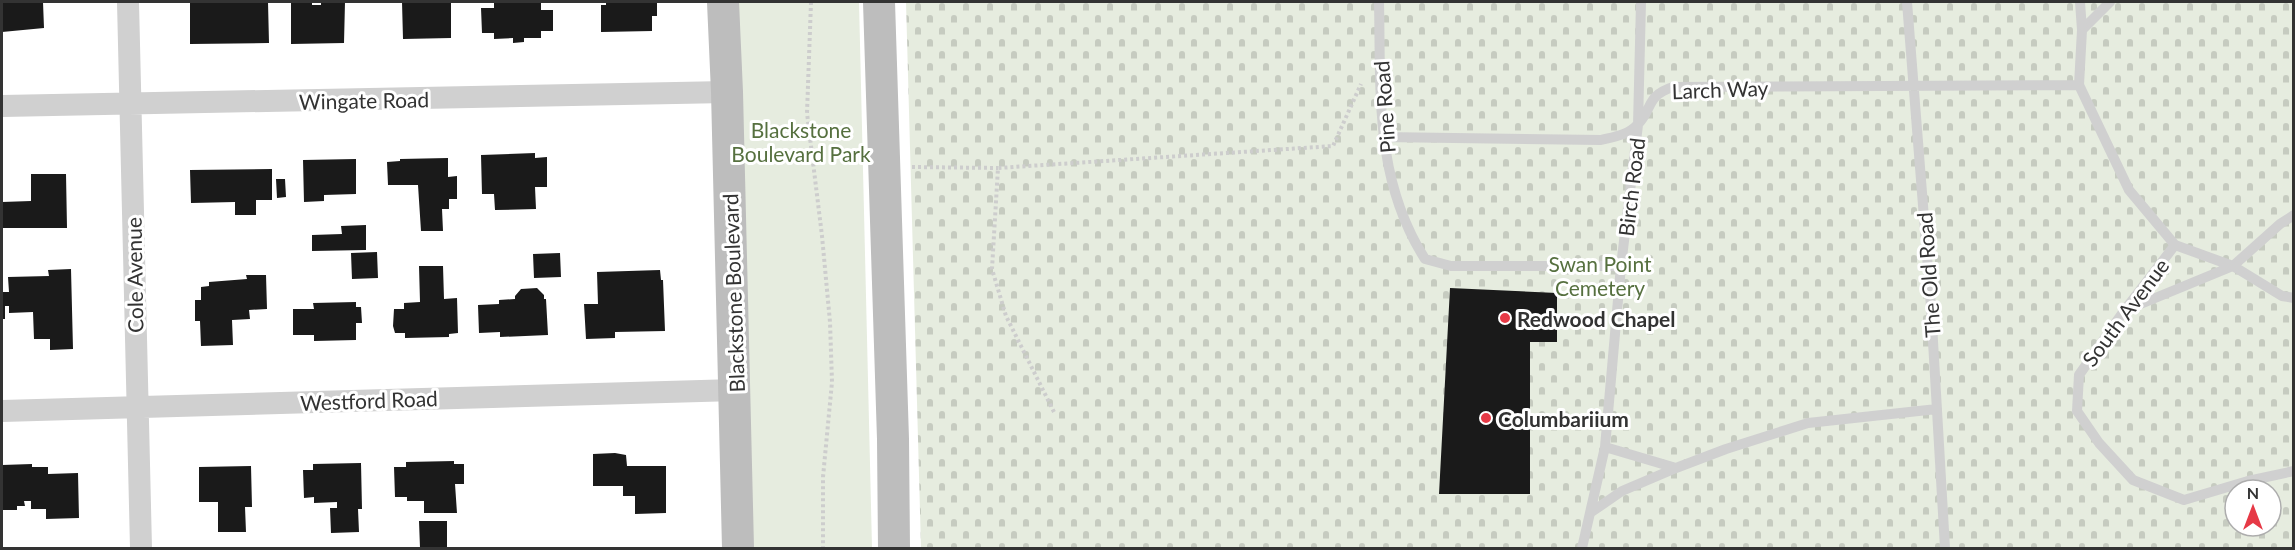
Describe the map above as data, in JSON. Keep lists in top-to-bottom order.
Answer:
{
  "streets": {
    "main road": ["Blackstone Boulevard"],
    "street": ["Wingate Road", "Cole Avenue", "Westford Road"],
    "lane": [
      "Larch Way",
      "Pine Road",
      "Birch Road",
      "The Old Road",
      "South Avenue"
    ]
  },
  "crossings": [
    ["Larch Way", "Birch Road"],
    ["Larch Way", "The Old Road"],
    ["Wingate Road", "Cole Avenue"],
    ["Wingate Road", "Blackstone Boulevard"],
    ["Pine Road", "Birch Road"],
    ["Cole Avenue", "Westford Road"],
    ["Blackstone Boulevard", "Westford Road"]
  ],
  "parks": ["Blackstone Boulevard Park", "Swan Point Cemetery"],
  "places": ["Redwood Chapel", "Columbariium"],
  "north": "top"
}
